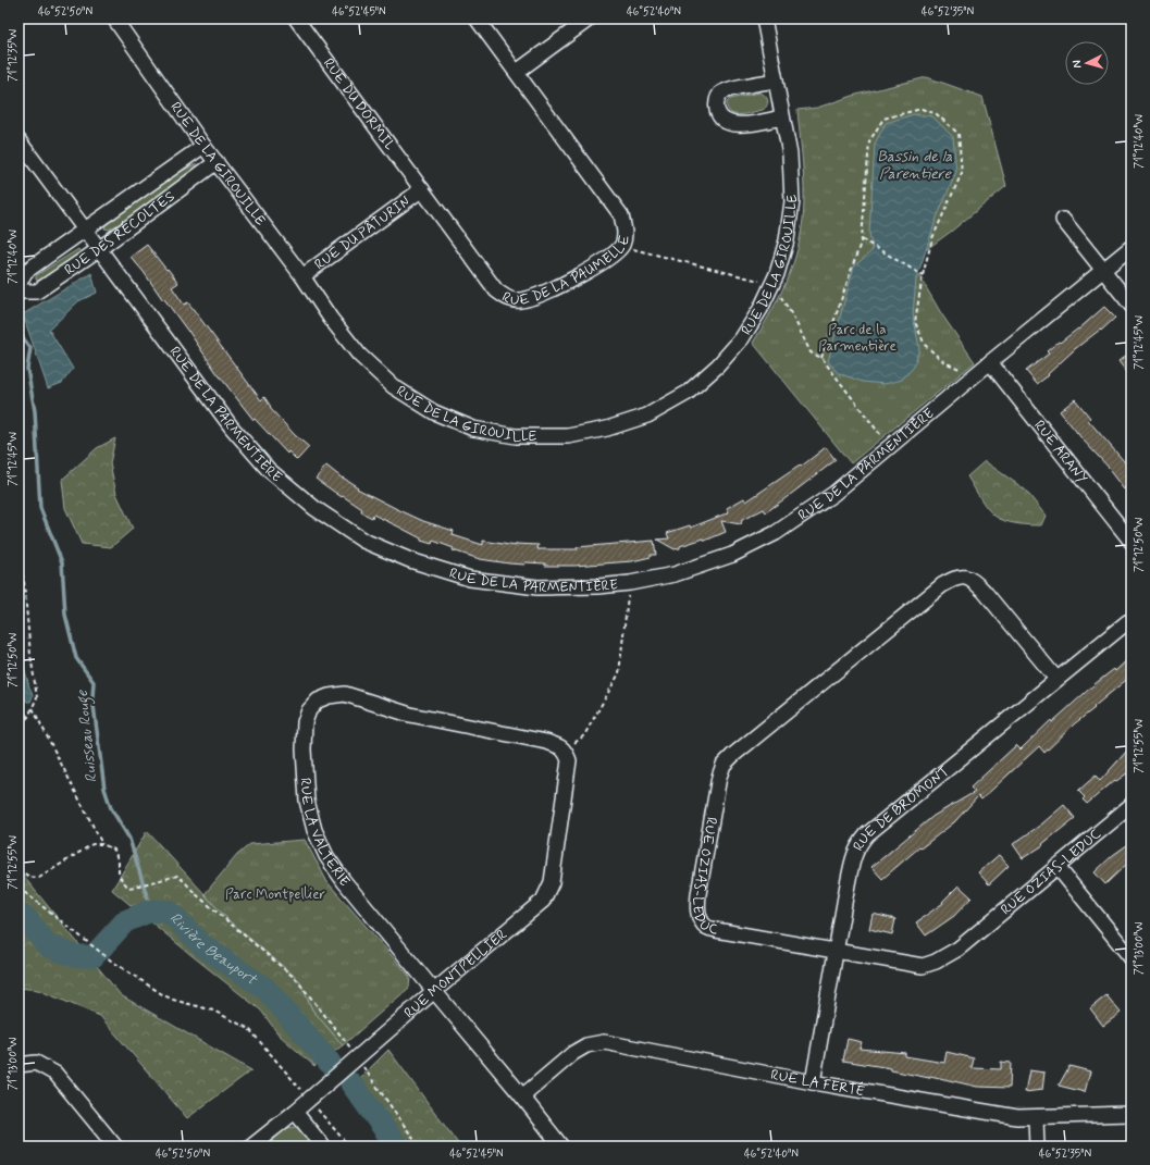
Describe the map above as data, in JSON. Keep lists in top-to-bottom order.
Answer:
{
  "streets": {
    "street": [
      "RUE DU DORMIL",
      "RUE DE LA GIROUILLE",
      "RUE DES RÉCOLTES",
      "RUE DU PÂTURIN",
      "RUE DE LA PAUMELLE",
      "RUE DE LA PARMENTIÈRE",
      "RUE ARANY",
      "RUE DE BROMONT",
      "RUE LA VALTERIE",
      "RUE OZIAS-LEDUC",
      "RUE MONTPELLIER",
      "RUE LA FERTÉ"
    ]
  },
  "crossings": [
    ["RUE DU DORMIL", "RUE DU PÂTURIN"],
    ["RUE DU DORMIL", "RUE DE LA PAUMELLE"],
    ["RUE DE LA GIROUILLE", "RUE DES RÉCOLTES"],
    ["RUE DE LA GIROUILLE", "RUE DU PÂTURIN"],
    ["RUE DES RÉCOLTES", "RUE DE LA PARMENTIÈRE"],
    ["RUE DU PÂTURIN", "RUE DE LA PAUMELLE"],
    ["RUE DE LA PARMENTIÈRE", "RUE ARANY"],
    ["RUE DE BROMONT", "RUE OZIAS-LEDUC"],
    ["RUE DE BROMONT", "RUE LA FERTÉ"],
    ["RUE LA VALTERIE", "RUE MONTPELLIER"],
    ["RUE LA VALTERIE", "RUE LA FERTÉ"]
  ],
  "water": ["Bassin de la Parentiere", "Ruisseau Rouge", "Rivière Beauport"],
  "parks": ["Parc de la Parmentière", "Parc Montpellier"],
  "north": "left",
  "coordinates": [
    "46°52'50\"N",
    "46°52'45\"N",
    "46°52'40\"N",
    "46°52'35\"N",
    "71°12'35\"W",
    "71°12'40\"W",
    "71°12'45\"W",
    "71°12'50\"W",
    "71°12'55\"W",
    "71°13'00\"W"
  ]
}
